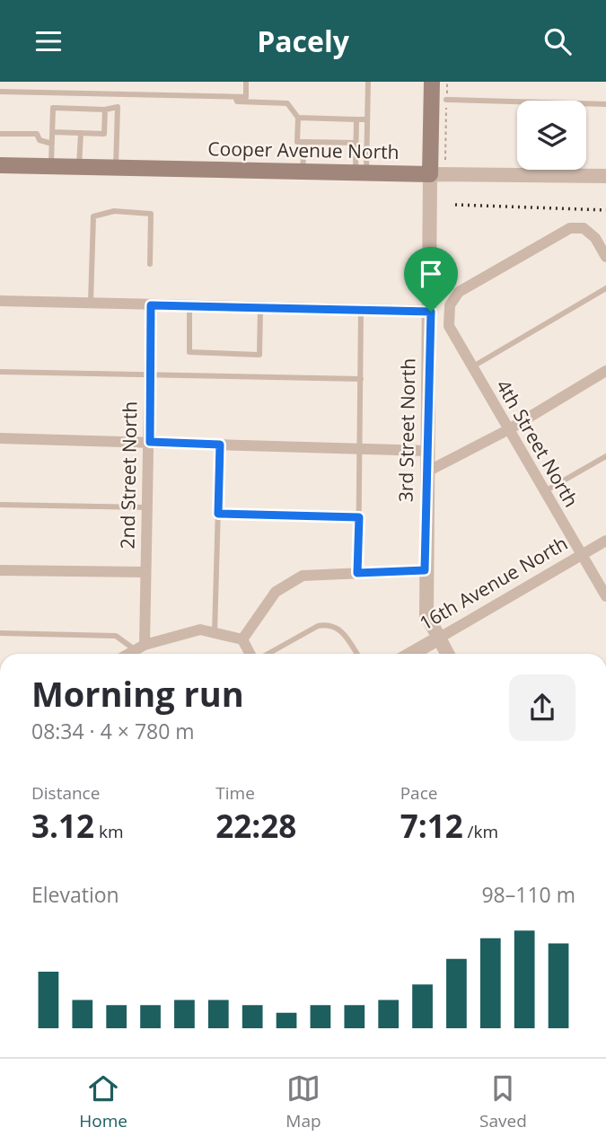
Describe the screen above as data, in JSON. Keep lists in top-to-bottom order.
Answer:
{
  "streets": {
    "main road": ["Cooper Avenue North", "3rd Street North"],
    "street": ["4th Street North", "2nd Street North", "16th Avenue North"]
  },
  "crossings": [
    ["Cooper Avenue North", "3rd Street North"],
    ["3rd Street North", "16th Avenue North"],
    ["4th Street North", "16th Avenue North"]
  ],
  "page": {
    "header": "Pacely",
    "heading": ["Morning run", "08:34 · 4 × 780 m"],
    "stats": [
      ["Distance", "3.12 km"],
      ["Time", "22:28"],
      ["Pace", "7:12 /km"]
    ],
    "chart": ["Elevation", "98–110 m"],
    "tabs": ["Home", "Map", "Saved"]
  }
}
